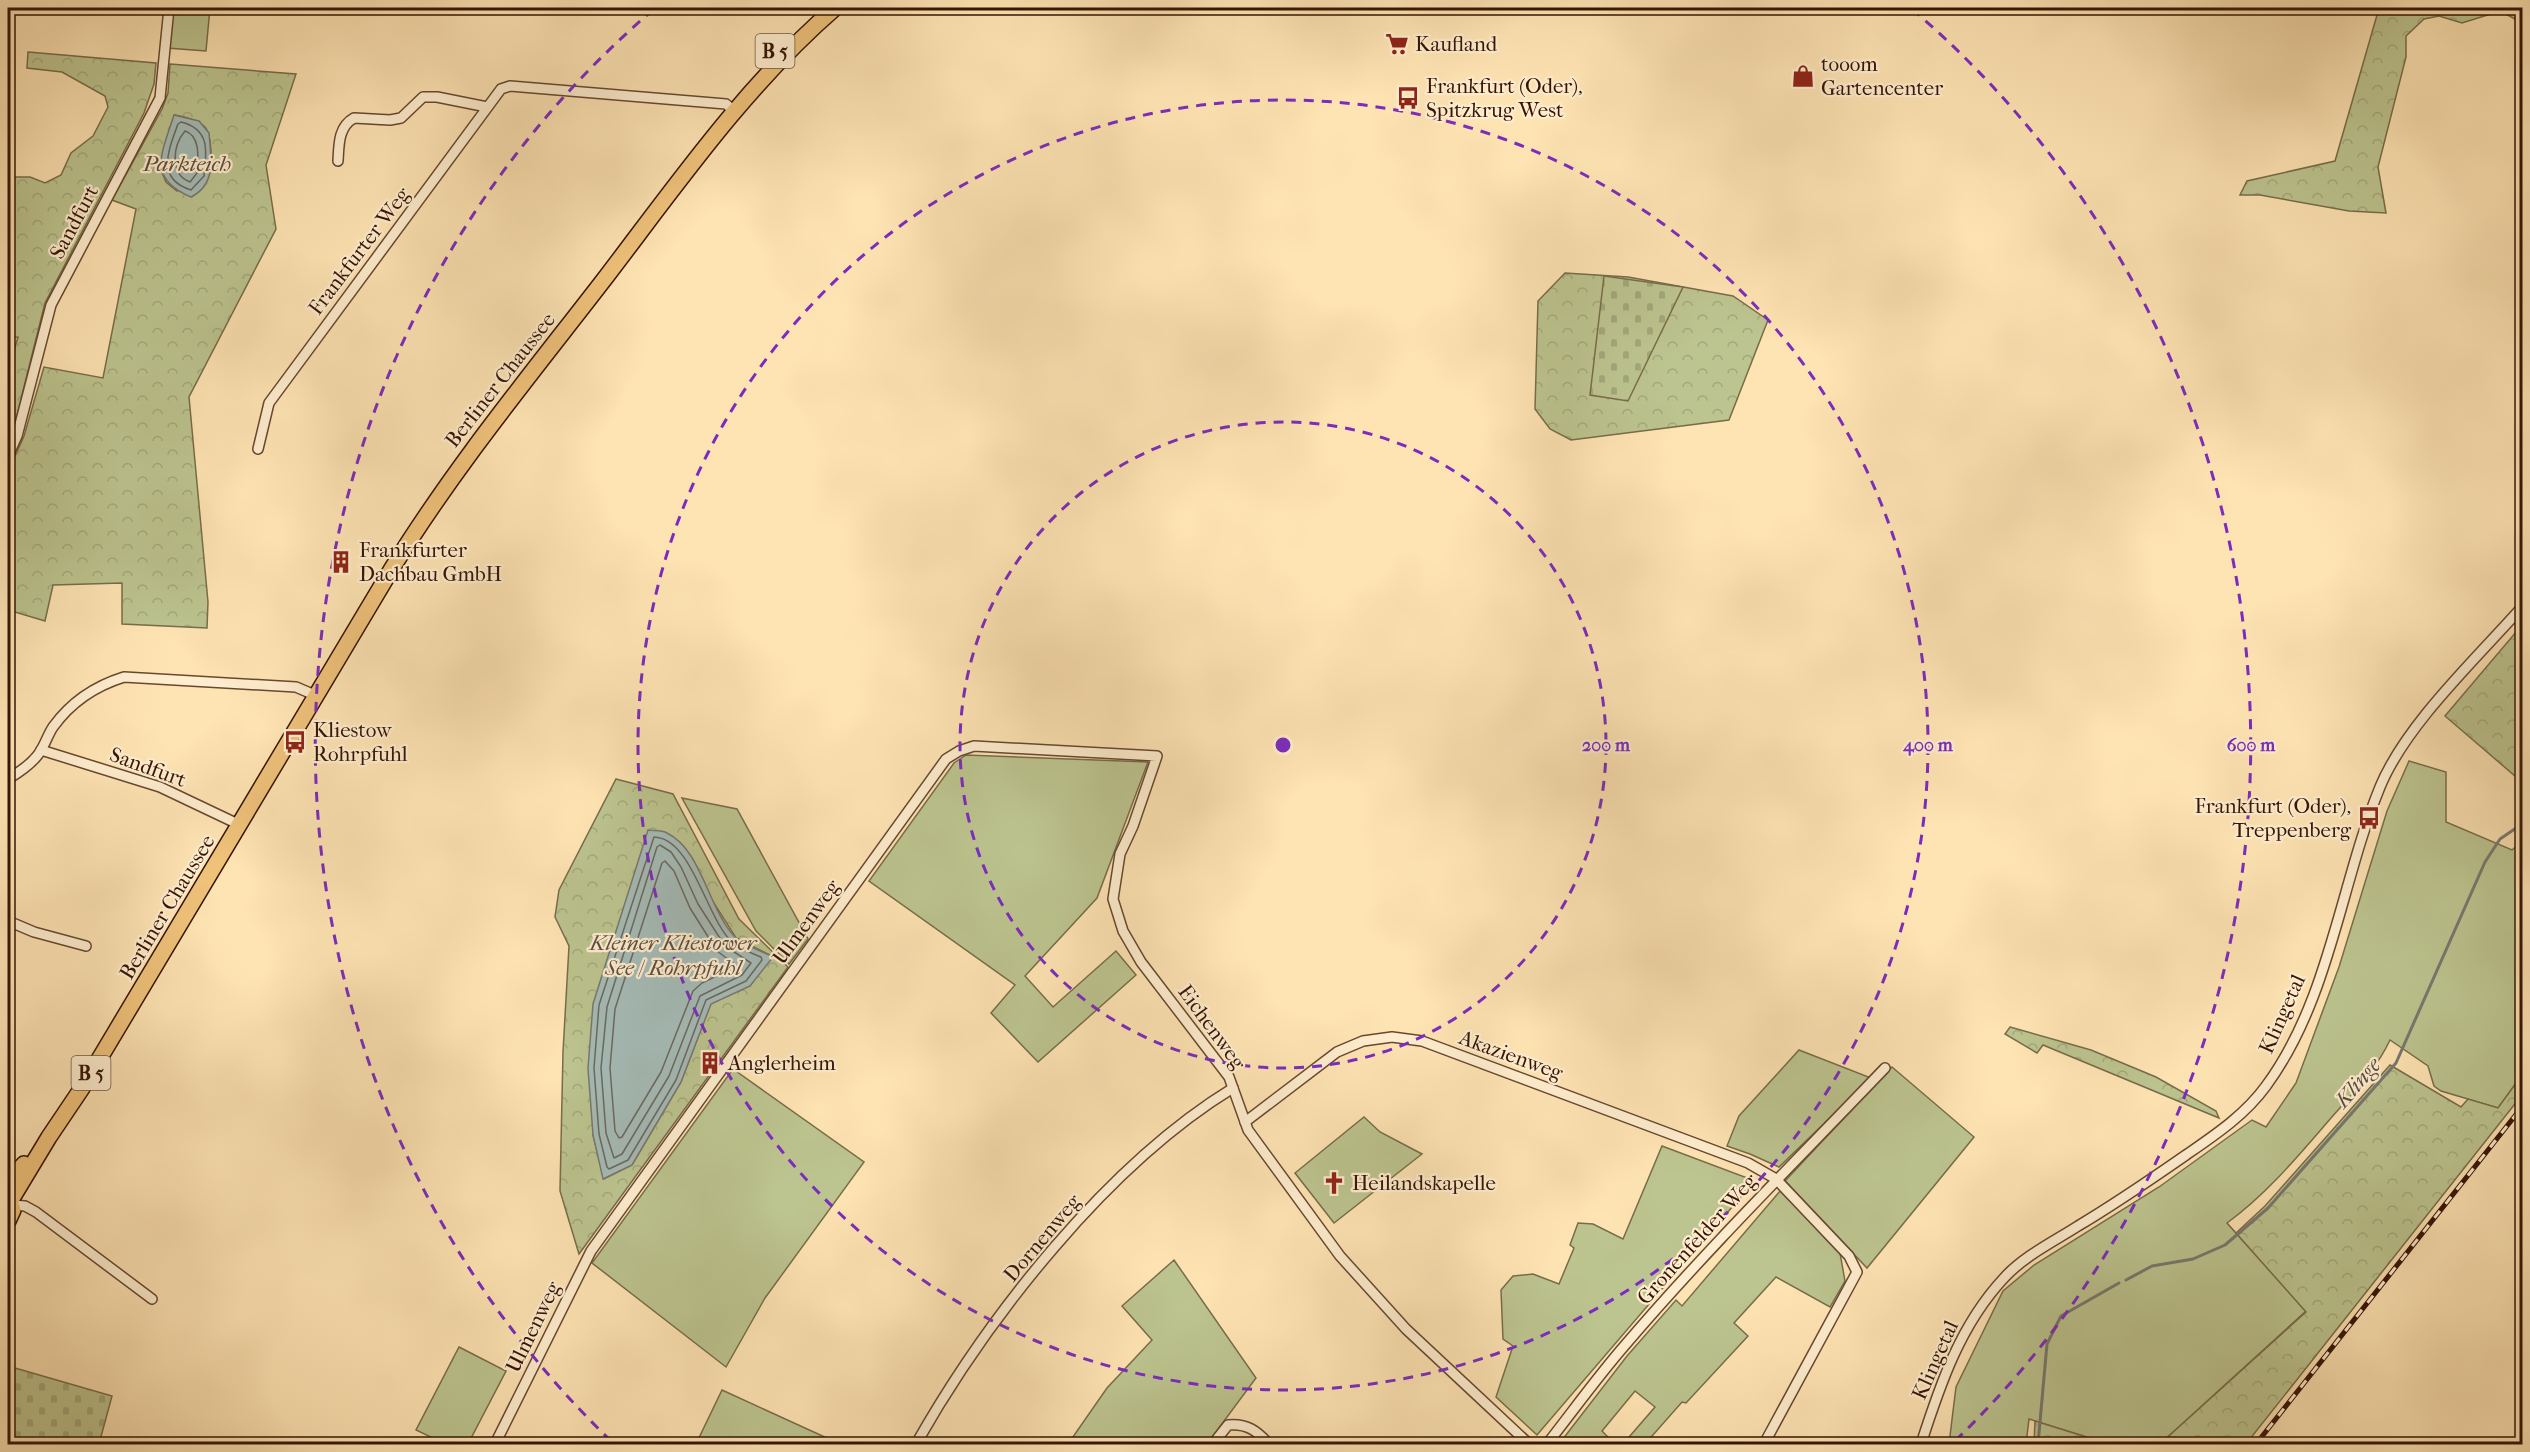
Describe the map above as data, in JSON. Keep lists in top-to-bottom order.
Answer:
{
  "streets": {
    "main road": ["B 5", "Berliner Chaussee"],
    "street": [
      "Sandfurt",
      "Frankfurter Weg",
      "Ulmenweg",
      "Klingetal",
      "Eichenweg",
      "Akazienweg",
      "Dornenweg",
      "Gronenfelder Weg"
    ]
  },
  "crossings": [
    ["Sandfurt", "Berliner Chaussee"],
    ["Frankfurter Weg", "Berliner Chaussee"],
    ["Ulmenweg", "Eichenweg"],
    ["Eichenweg", "Akazienweg"],
    ["Eichenweg", "Dornenweg"],
    ["Akazienweg", "Gronenfelder Weg"]
  ],
  "water": ["Parkteich", "Kleiner Kliestower See / Rohrpfuhl", "Klinge"],
  "places": {
    "supermarket": ["Kaufland"],
    "shop": ["tooom Gartencenter"],
    "bus stop": ["Frankfurt (Oder), Spitzkrug West", "Kliestow Rohrpfuhl", "Frankfurt (Oder), Treppenberg"],
    "building": ["Frankfurter Dachbau GmbH", "Anglerheim"],
    "church": ["Heilandskapelle"]
  },
  "rings": ["200 m", "400 m", "600 m"]
}
